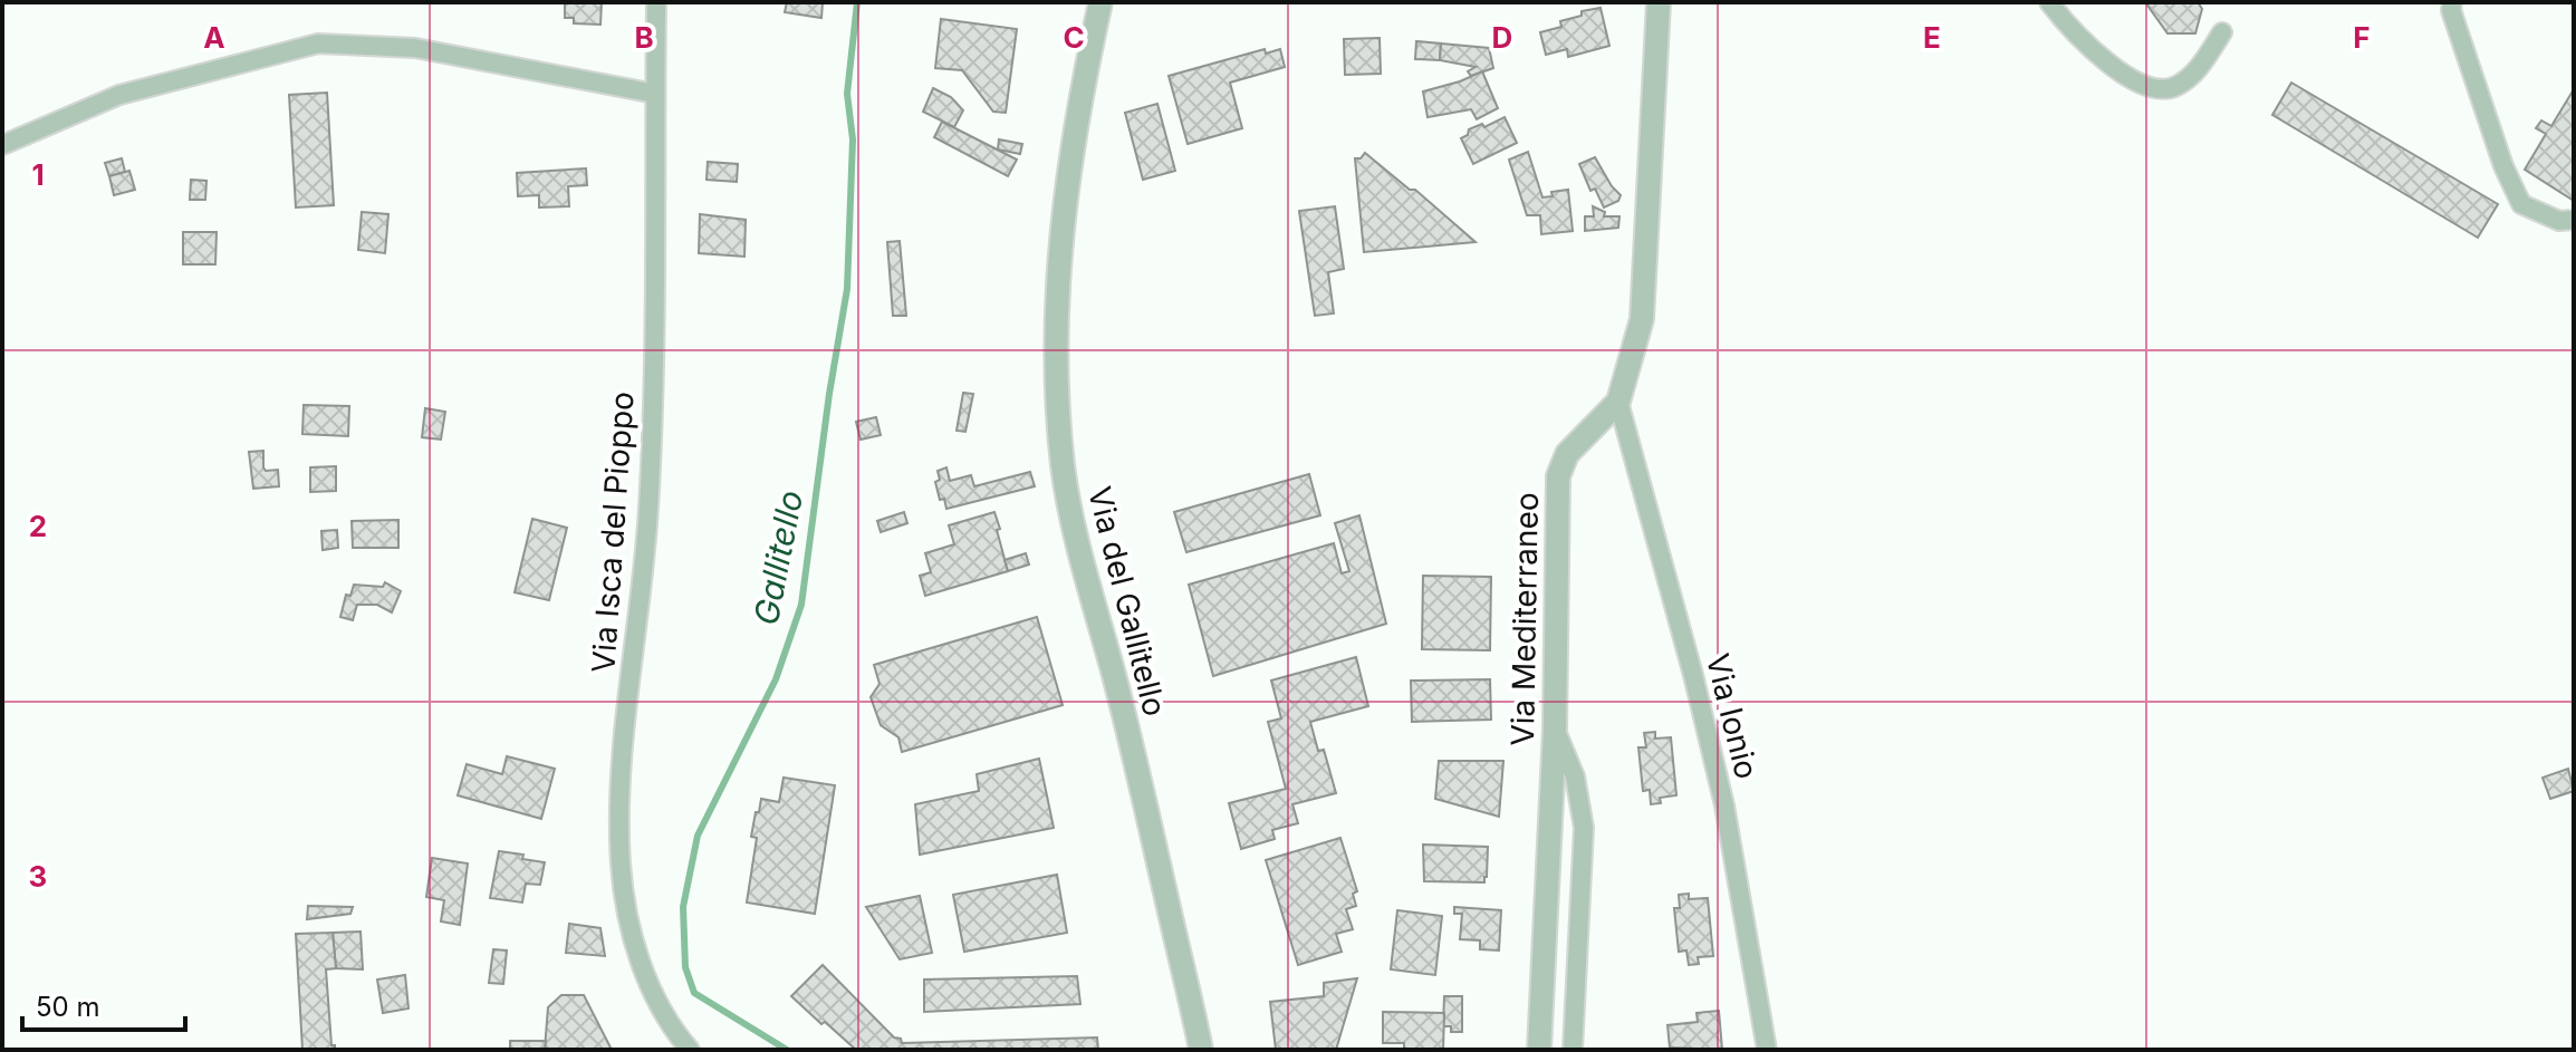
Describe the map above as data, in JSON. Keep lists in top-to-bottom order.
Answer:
{
  "streets": {
    "street": [
      "Via Isca del Pioppo",
      "Via del Gallitello",
      "Via Mediterraneo",
      "Via Ionio"
    ]
  },
  "crossings": [
    ["Via Mediterraneo", "Via Ionio"]
  ],
  "water": ["Gallitello"],
  "scale_bar": "50 m",
  "grid": {
    "columns": [
      "A",
      "B",
      "C",
      "D",
      "E",
      "F"
    ],
    "rows": ["1", "2", "3"]
  }
}
